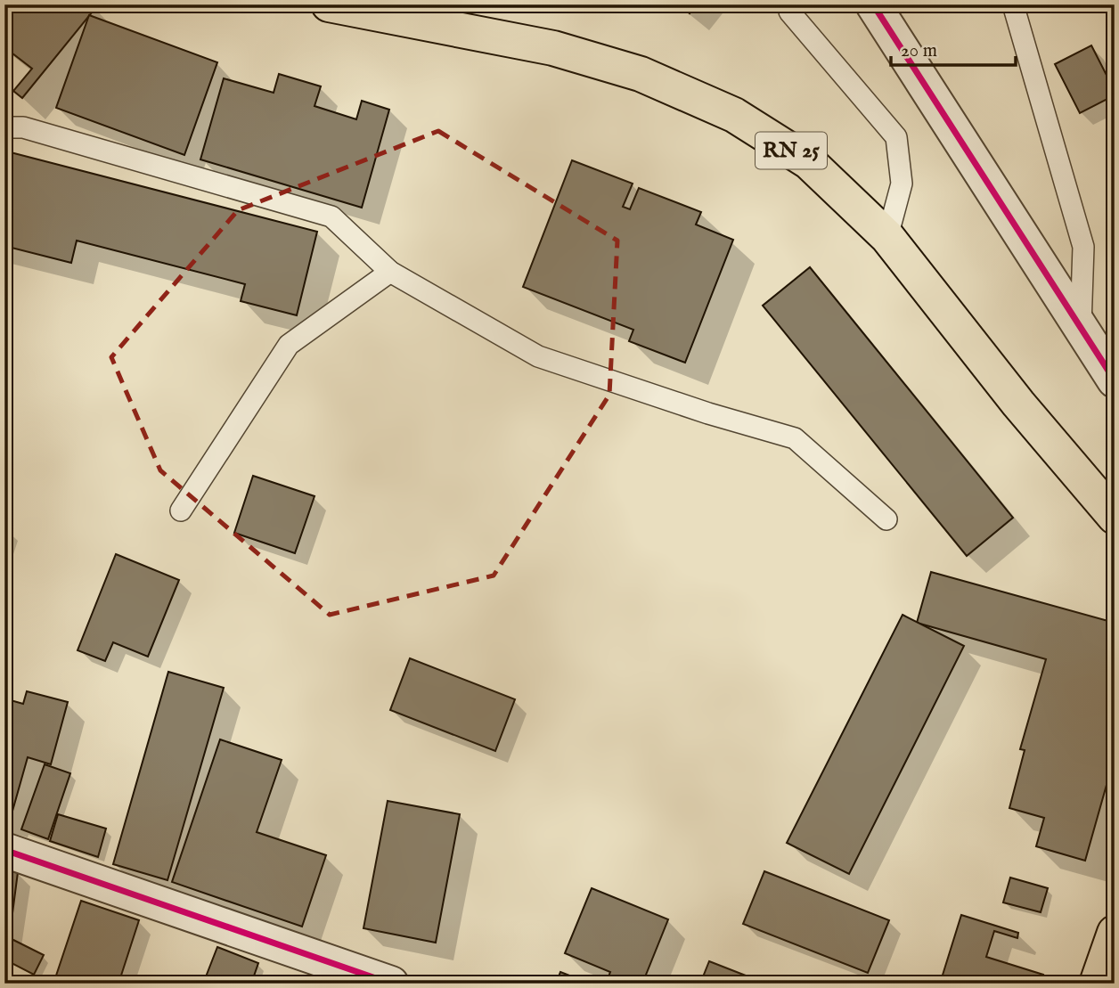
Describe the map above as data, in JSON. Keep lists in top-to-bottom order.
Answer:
{
  "streets": {
    "main road": ["RN 25"]
  },
  "scale_bar": "20 m"
}
